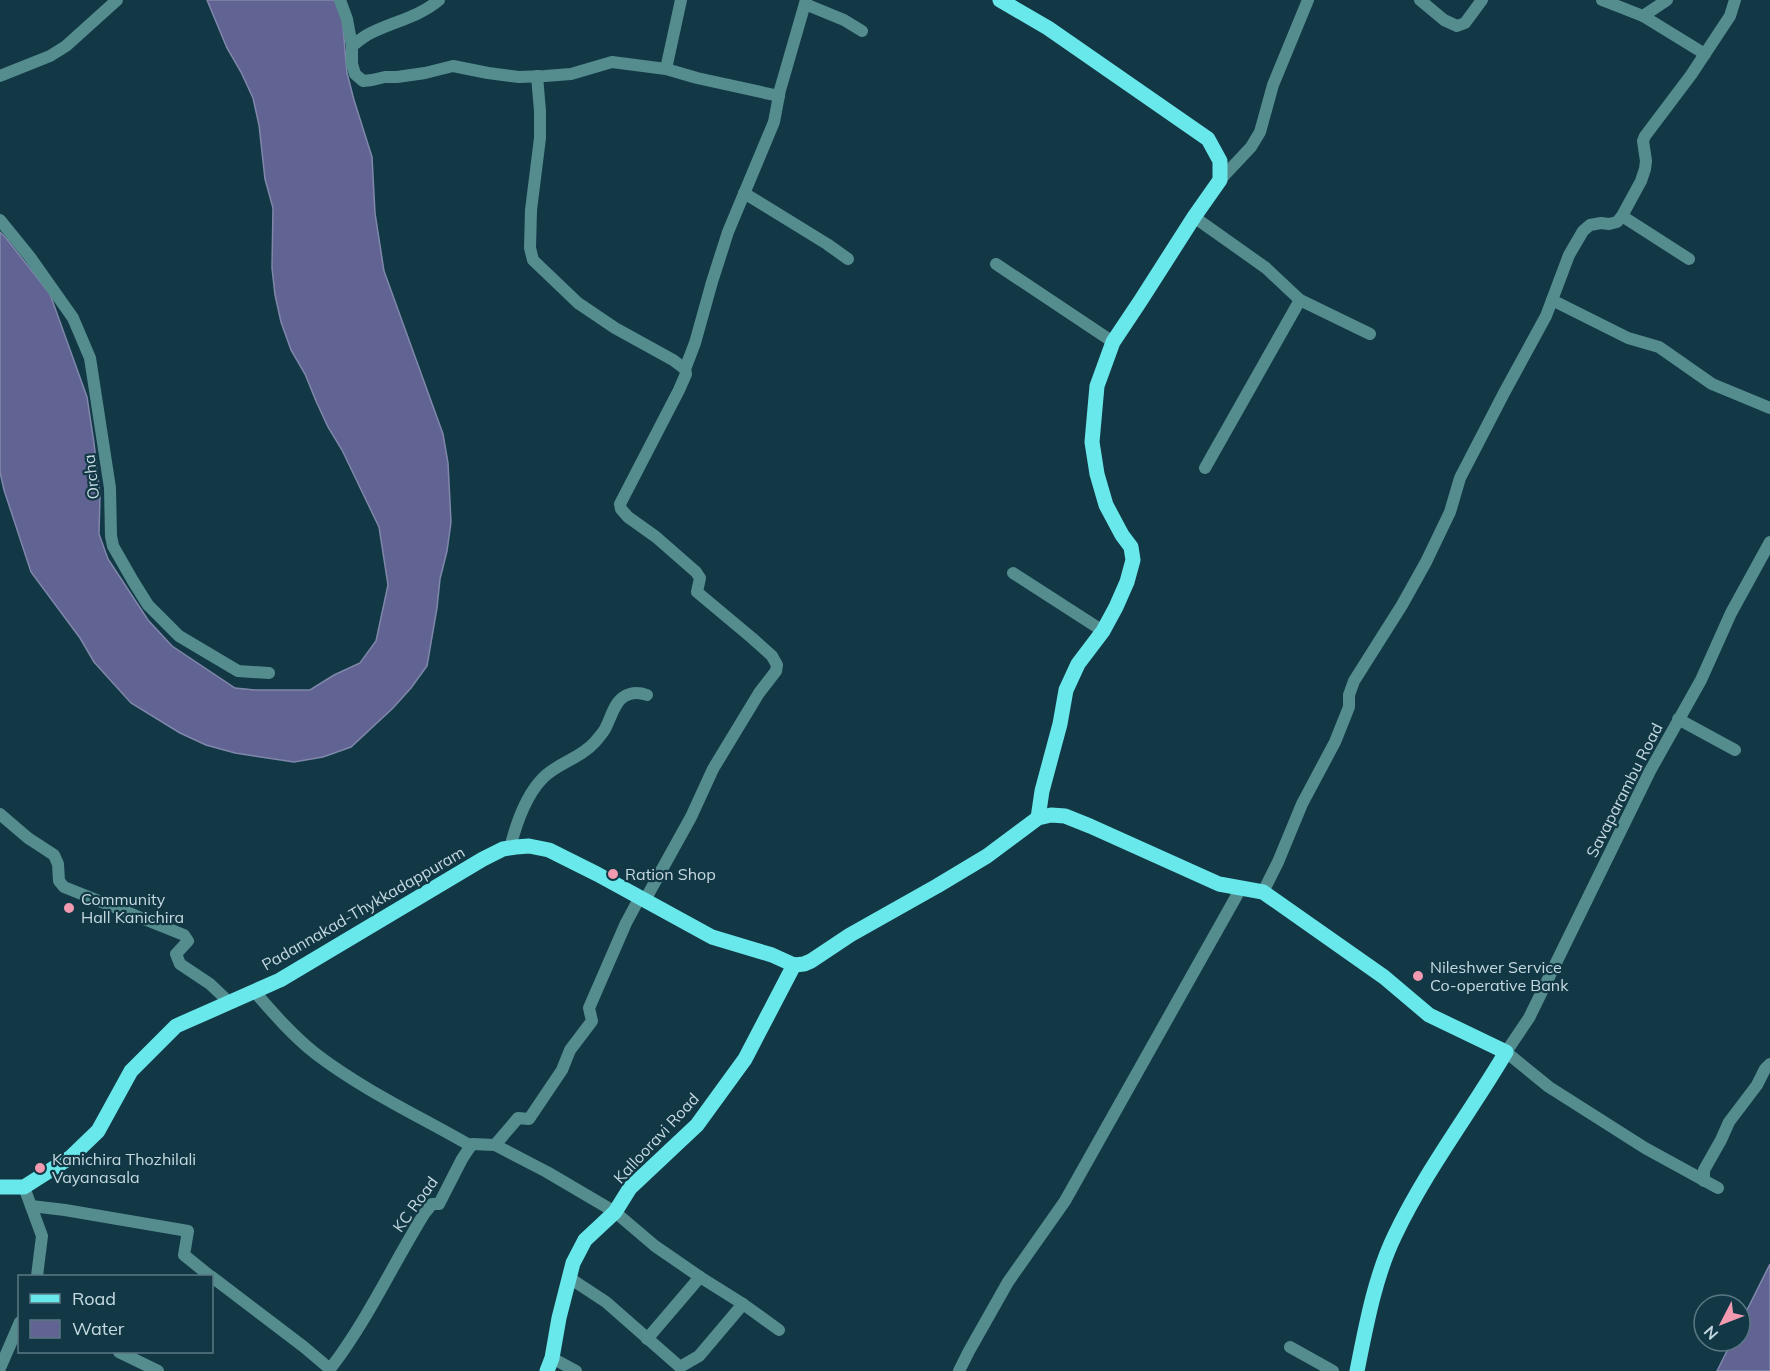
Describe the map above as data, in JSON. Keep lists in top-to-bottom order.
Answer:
{
  "streets": {
    "main road": ["Padannakad-Thykkadappuram", "Kallooravi Road"],
    "street": ["Orcha", "Savaparambu Road", "KC Road"]
  },
  "crossings": [
    ["Padannakad-Thykkadappuram", "Kallooravi Road"]
  ],
  "places": [
    "Ration Shop",
    "Community Hall Kanichira",
    "Nileshwer Service Co-operative Bank",
    "Kanichira Thozhilali Vayanasala"
  ],
  "legend": ["Road", "Water"],
  "north": "bottom left"
}
